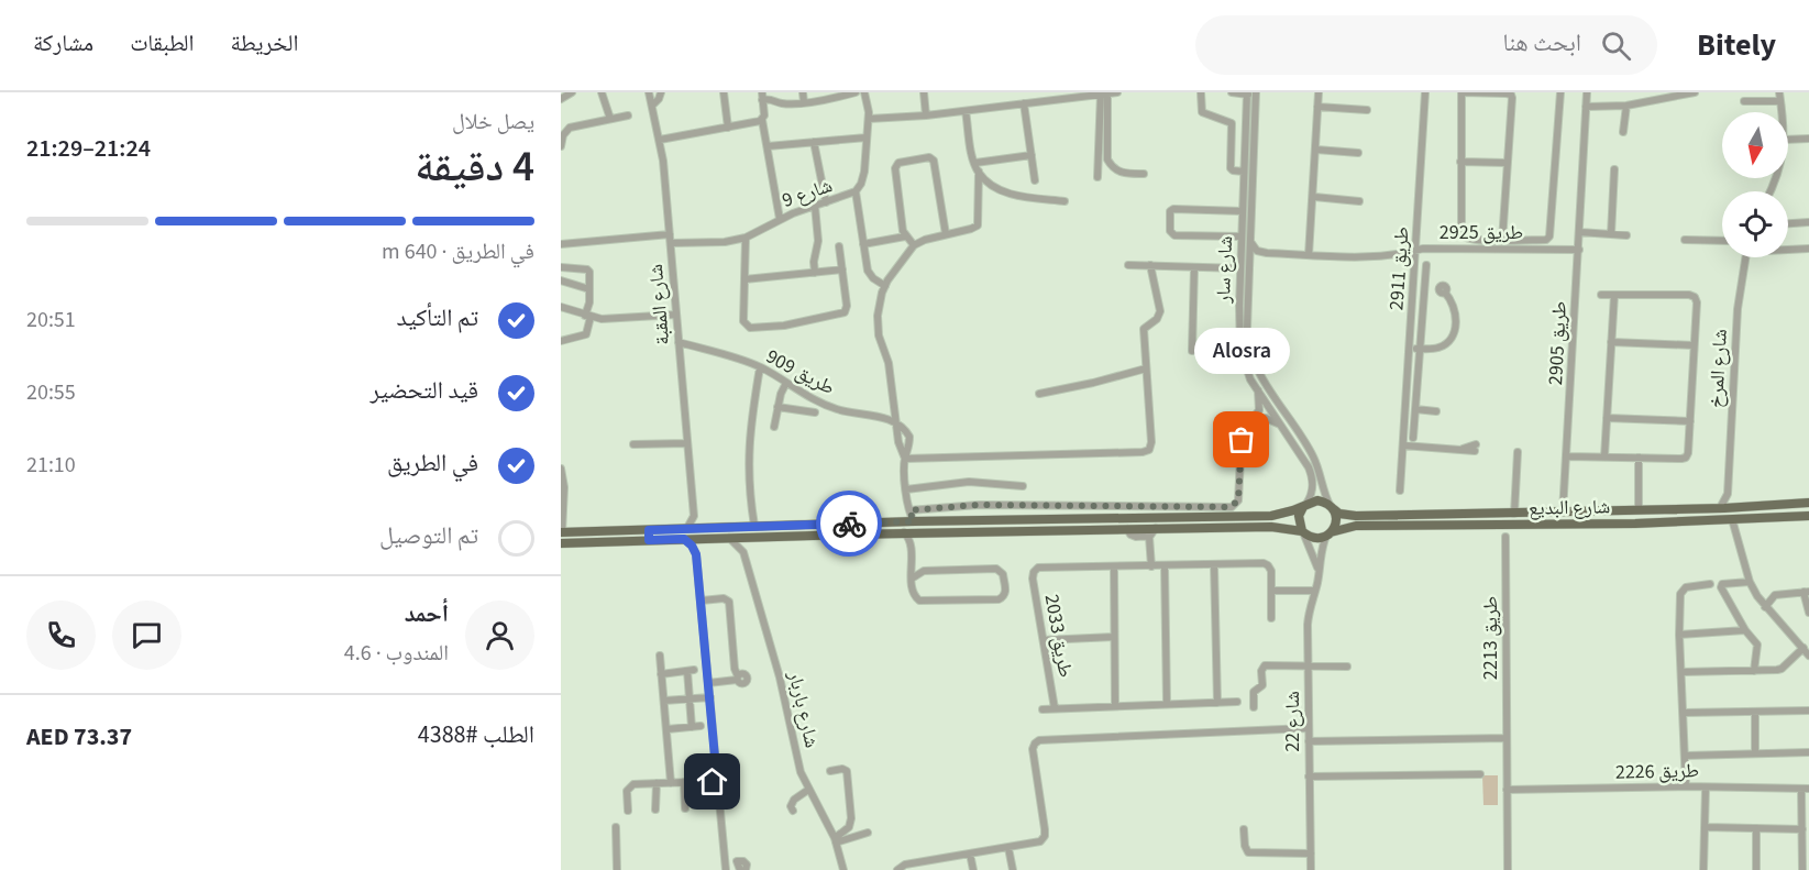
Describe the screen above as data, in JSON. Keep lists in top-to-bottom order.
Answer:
{
  "streets": {
    "main road": ["شارع البديع"],
    "street": [
      "شارع 9",
      "طريق 2925",
      "طريق 2911",
      "شارع سار",
      "شارع المقبة",
      "طريق 2905",
      "شارع المرخ",
      "طريق 909",
      "طريق 2033",
      "طريق 2213",
      "شارع باربار",
      "شارع 22",
      "طريق 2226"
    ]
  },
  "crossings": [
    ["شارع 9", "شارع المقبة"],
    ["طريق 2925", "طريق 2911"],
    ["طريق 2925", "طريق 2905"],
    ["شارع سار", "شارع البديع"],
    ["شارع سار", "شارع 22"],
    ["شارع المقبة", "طريق 909"],
    ["طريق 2905", "شارع البديع"],
    ["شارع المرخ", "شارع البديع"],
    ["شارع البديع", "شارع 22"],
    ["طريق 2213", "طريق 2226"]
  ],
  "places": ["Alosra"],
  "north": "bottom",
  "page": {
    "header": "Bitely",
    "search": "ابحث هنا",
    "nav": ["الخريطة", "الطبقات", "مشاركة"],
    "heading": ["4 دقيقة", "يصل خلال", "21:24–21:29"],
    "panel": [
      "أحمد",
      "المندوب · 4.6",
      "الطلب #4388",
      "AED 73.37"
    ],
    "bar": "في الطريق · 640 m",
    "list": [
      ["تم التأكيد", "20:51"],
      ["قيد التحضير", "20:55"],
      ["في الطريق", "21:10"],
      "تم التوصيل"
    ],
    "bubble": "Alosra"
  }
}
